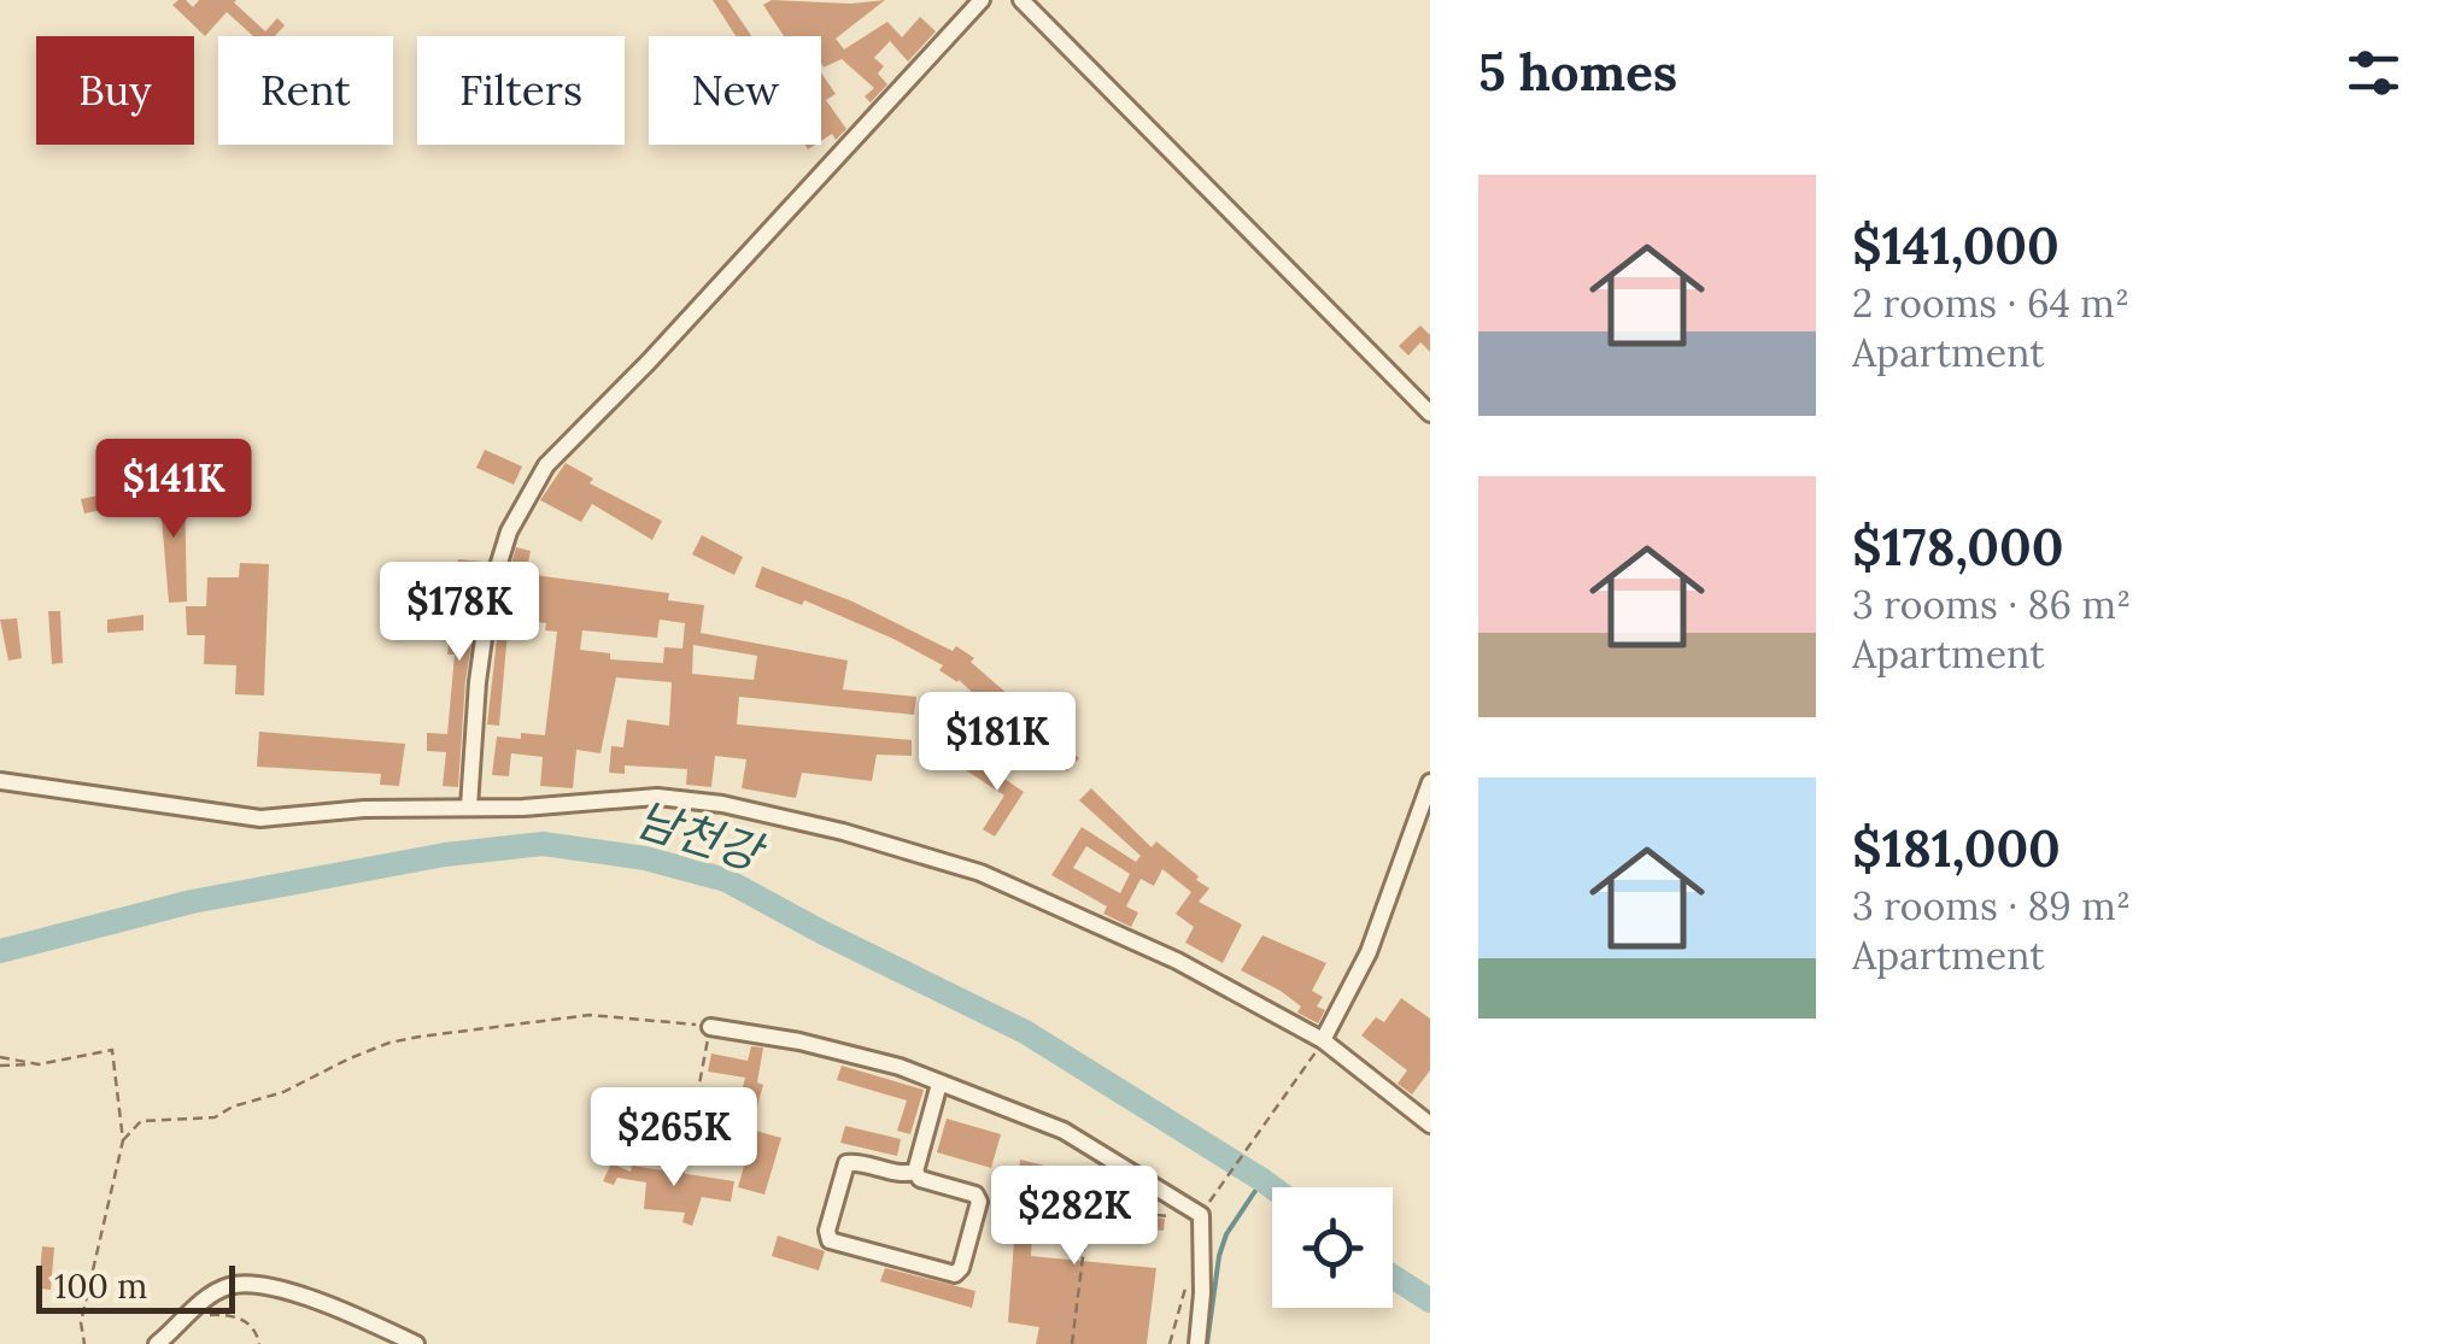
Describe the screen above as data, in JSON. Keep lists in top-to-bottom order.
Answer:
{
  "water": ["남천강"],
  "scale_bar": "100 m",
  "page": {
    "heading": "5 homes",
    "chip": [
      "Buy",
      "Rent",
      "Filters",
      "New"
    ],
    "list": [
      {
        "name": "$141,000",
        "note": "2 rooms · 64 m² · Apartment"
      },
      {
        "name": "$178,000",
        "note": "3 rooms · 86 m² · Apartment"
      },
      {
        "name": "$181,000",
        "note": "3 rooms · 89 m² · Apartment"
      }
    ],
    "price": [
      "$141K",
      "$178K",
      "$181K",
      "$265K",
      "$282K"
    ],
    "scale": "100 m"
  }
}
